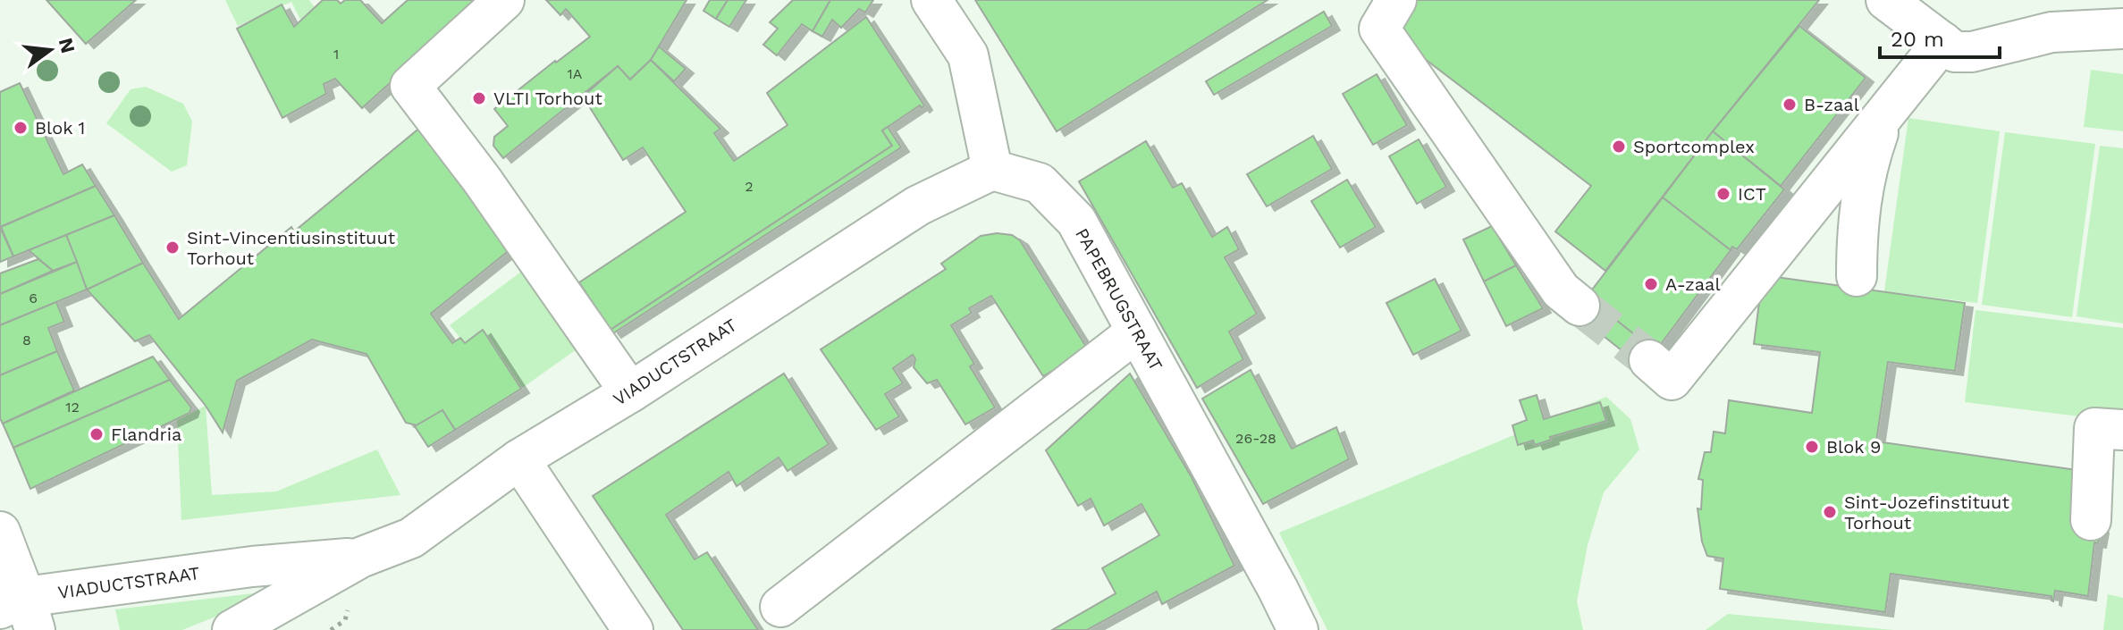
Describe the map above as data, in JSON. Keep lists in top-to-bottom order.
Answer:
{
  "streets": {
    "street": ["PAPEBRUGSTRAAT", "VIADUCTSTRAAT"]
  },
  "crossings": [
    ["PAPEBRUGSTRAAT", "VIADUCTSTRAAT"]
  ],
  "places": [
    "VLTI Torhout",
    "B-zaal",
    "Blok 1",
    "Sportcomplex",
    "ICT",
    "Sint-Vincentiusinstituut Torhout",
    "A-zaal",
    "Flandria",
    "Blok 9",
    "Sint-Jozefinstituut Torhout"
  ],
  "house_numbers": [
    "1",
    "1A",
    "2",
    "6",
    "8",
    "12",
    "26-28"
  ],
  "scale_bar": "20 m",
  "north": "right"
}
